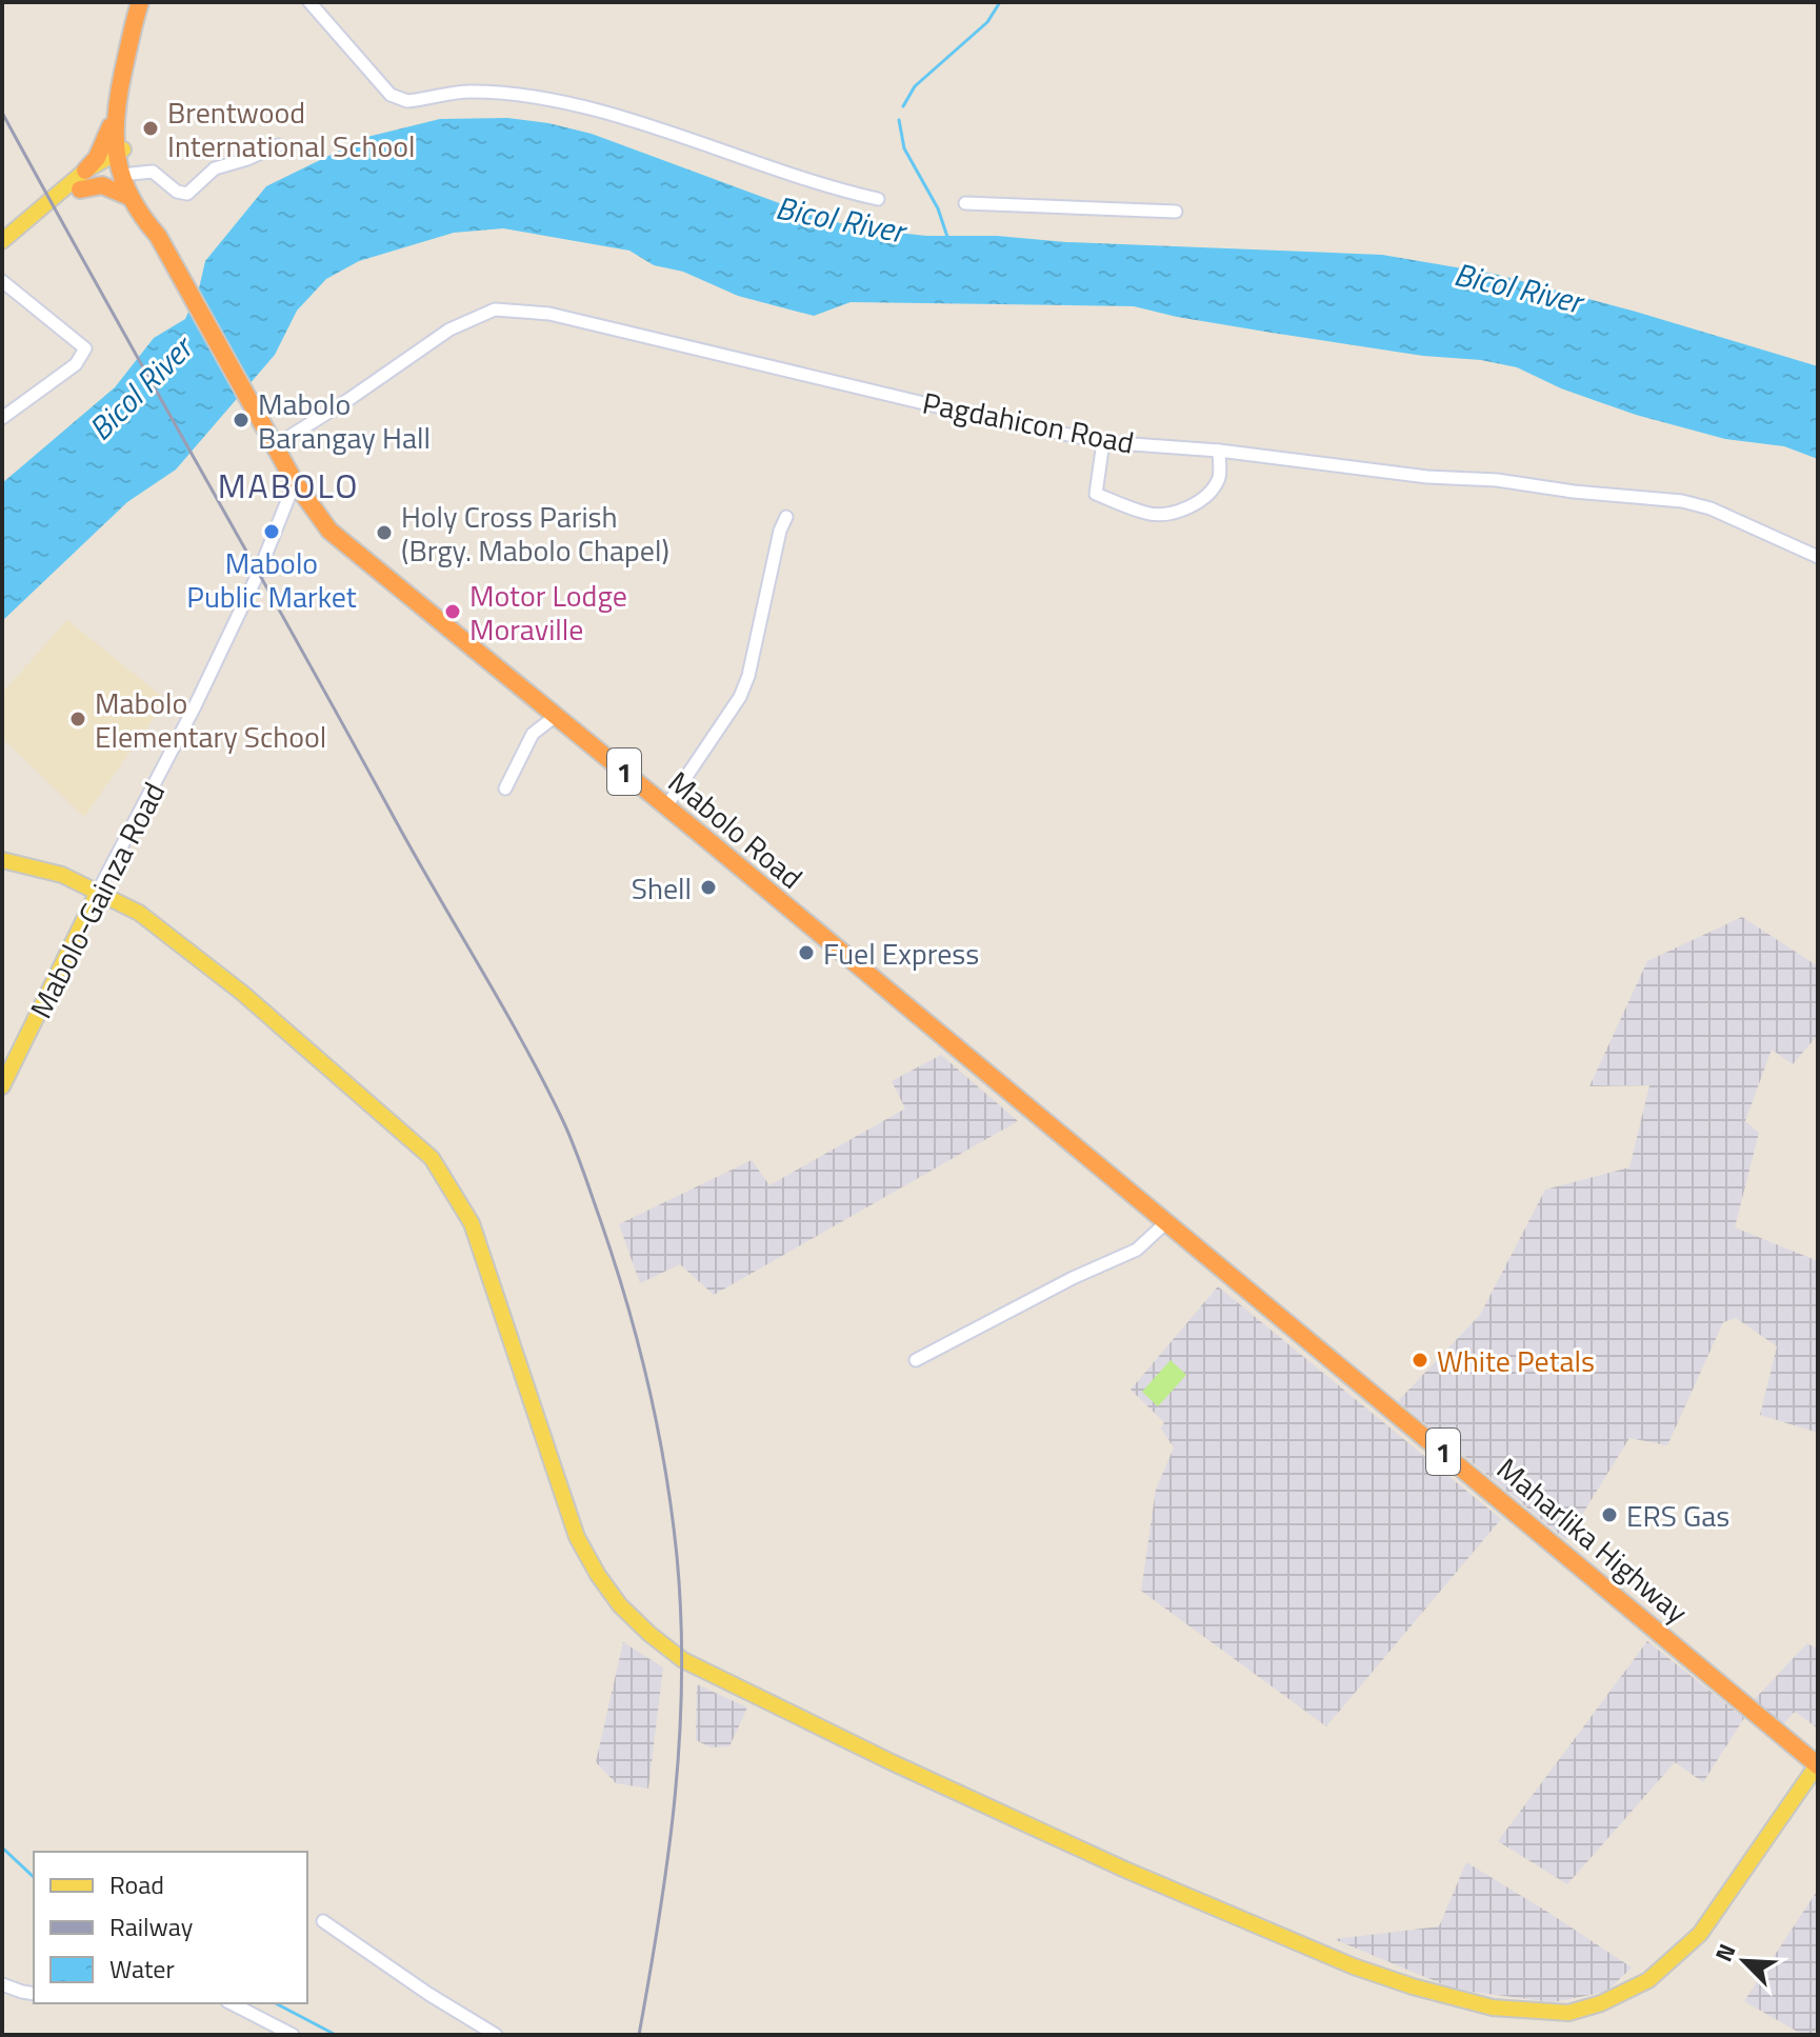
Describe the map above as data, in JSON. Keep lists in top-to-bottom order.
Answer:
{
  "streets": {
    "highway": ["1", "Mabolo Road", "Maharlika Highway"],
    "main road": ["Mabolo-Gainza Road"],
    "street": ["Pagdahicon Road"]
  },
  "crossings": [
    ["Pagdahicon Road", "Mabolo Road"],
    ["1", "Mabolo Road"],
    ["Mabolo Road", "Mabolo-Gainza Road"],
    ["Mabolo Road", "Maharlika Highway"]
  ],
  "districts": ["MABOLO"],
  "water": ["Bicol River"],
  "places": [
    "Brentwood International School",
    "Mabolo Barangay Hall",
    "Mabolo Public Market",
    "Holy Cross Parish (Brgy. Mabolo Chapel)",
    "Motor Lodge Moraville",
    "Mabolo Elementary School",
    "Shell",
    "Fuel Express",
    "White Petals",
    "ERS Gas"
  ],
  "legend": ["Road", "Railway", "Water"],
  "north": "top left"
}
